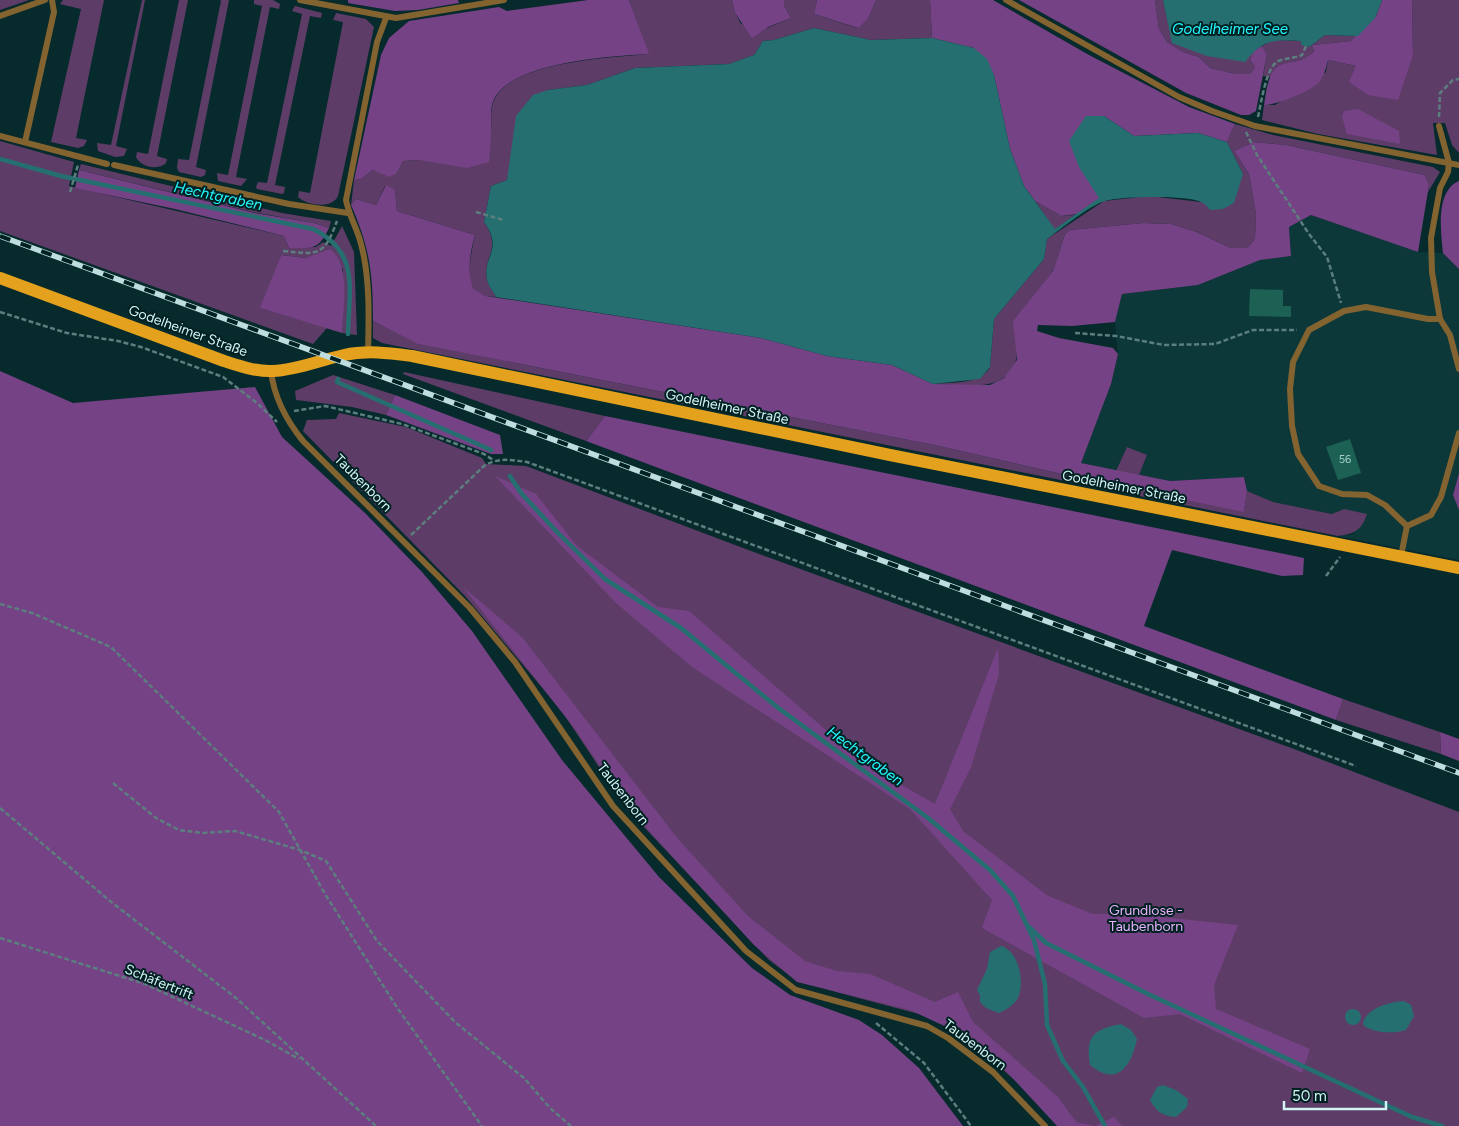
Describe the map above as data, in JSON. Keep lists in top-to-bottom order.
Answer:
{
  "streets": {
    "main road": ["Godelheimer Straße"],
    "lane": ["Taubenborn"],
    "path": ["Schäfertrift"]
  },
  "crossings": [
    ["Godelheimer Straße", "Taubenborn"]
  ],
  "water": ["Godelheimer See", "Hechtgraben"],
  "parks": ["Grundlose - Taubenborn"],
  "house_numbers": ["56"],
  "scale_bar": "50 m"
}
